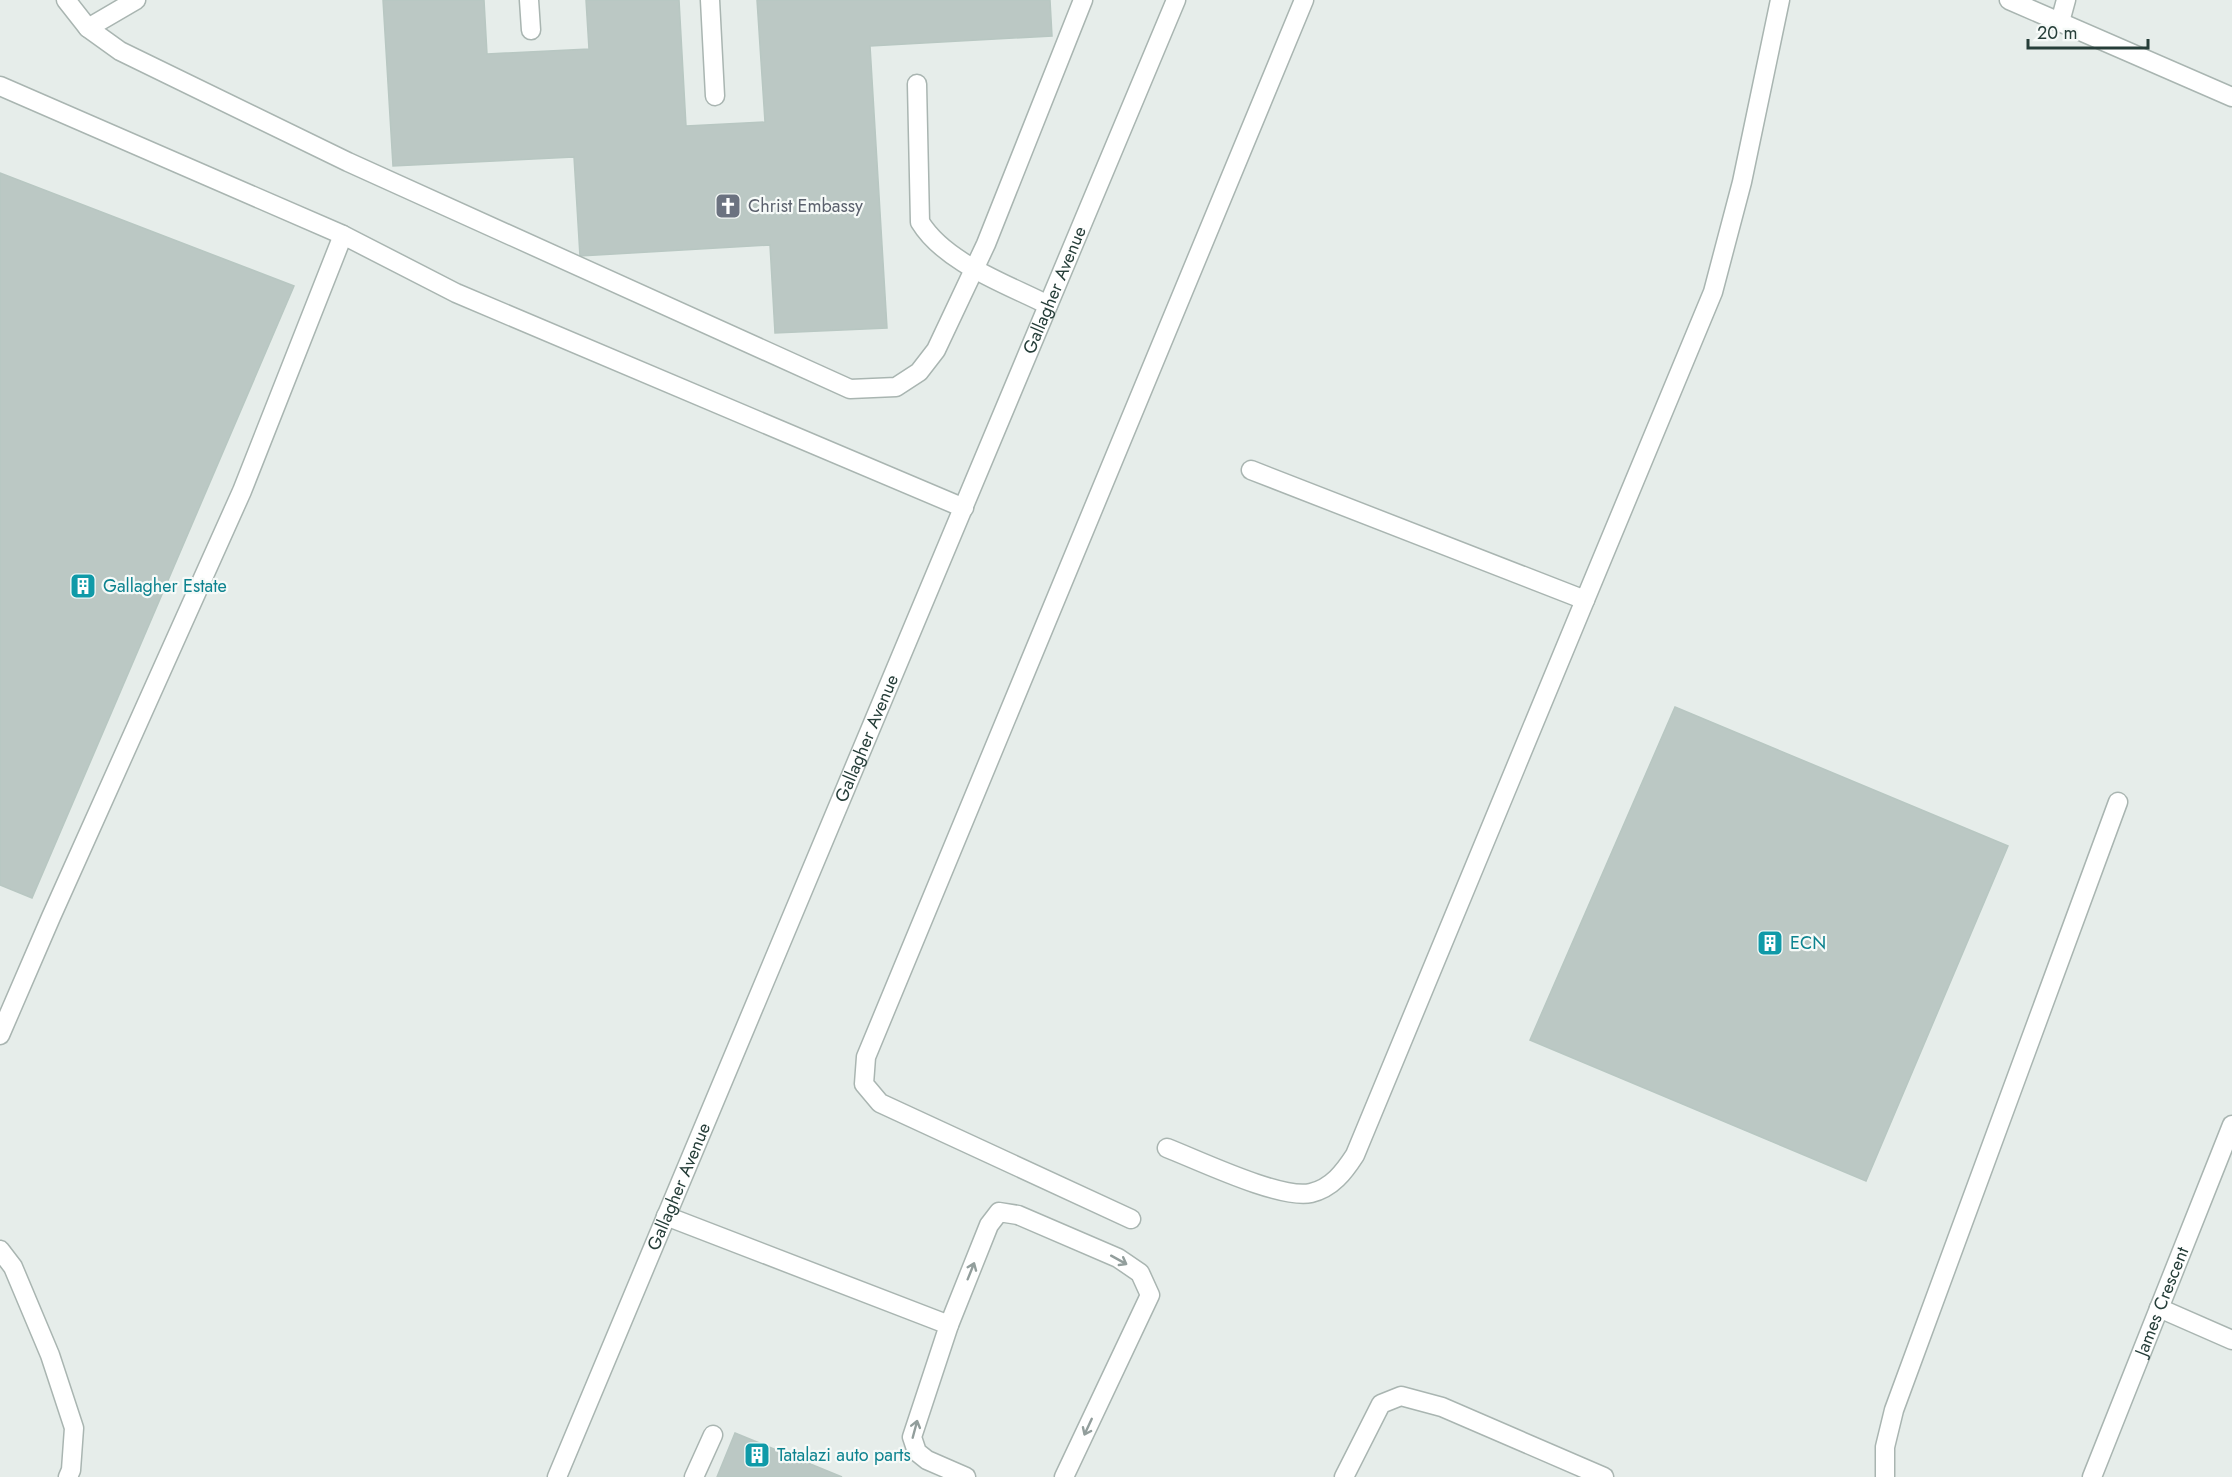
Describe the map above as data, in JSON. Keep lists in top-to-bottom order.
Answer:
{
  "streets": {
    "street": ["Gallagher Avenue", "James Crescent"]
  },
  "places": {
    "church": ["Christ Embassy"],
    "building": ["Gallagher Estate", "ECN", "Tatalazi auto parts"]
  },
  "scale_bar": "20 m"
}
